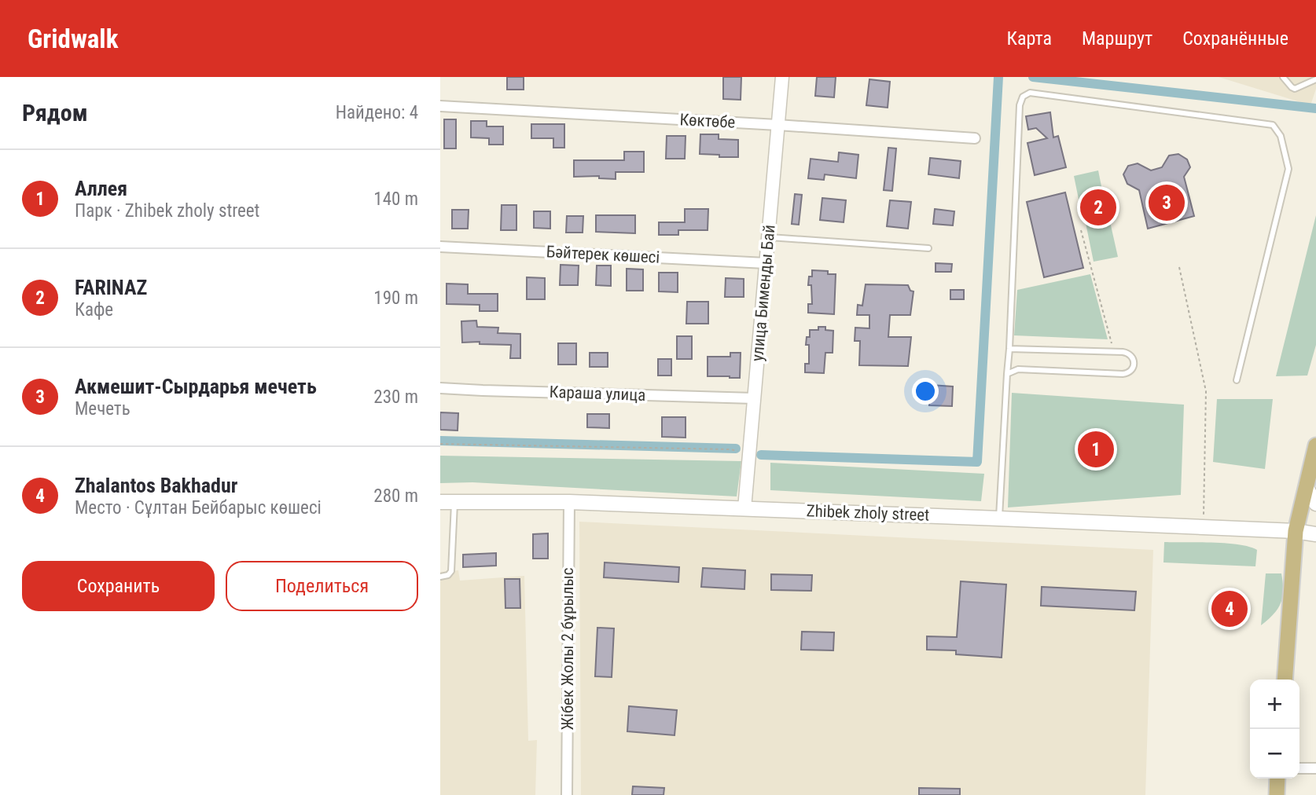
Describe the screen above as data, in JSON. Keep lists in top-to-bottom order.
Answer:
{
  "streets": {
    "main road": ["Zhibek zholy street"],
    "street": [
      "Көктөбе",
      "Бәйтерек көшесі",
      "улица Бименды Бай",
      "Караша улица",
      "Жібек Жолы 2 бұрылыс"
    ]
  },
  "crossings": [
    ["Көктөбе", "улица Бименды Бай"],
    ["Бәйтерек көшесі", "улица Бименды Бай"],
    ["улица Бименды Бай", "Караша улица"],
    ["улица Бименды Бай", "Zhibek zholy street"],
    ["Zhibek zholy street", "Жібек Жолы 2 бұрылыс"]
  ],
  "page": {
    "header": "Gridwalk",
    "nav": ["Карта", "Маршрут", "Сохранённые"],
    "heading": ["Рядом", "Найдено: 4"],
    "list": [
      {
        "mark": "1",
        "name": "Аллея",
        "note": "Парк · Zhibek zholy street",
        "value": "140 m"
      },
      {
        "mark": "2",
        "name": "FARINAZ",
        "note": "Кафе",
        "value": "190 m"
      },
      {
        "mark": "3",
        "name": "Акмешит-Сырдарья мечеть",
        "note": "Мечеть",
        "value": "230 m"
      },
      {
        "mark": "4",
        "name": "Zhalantos Bakhadur",
        "note": "Место · Сұлтан Бейбарыс көшесі",
        "value": "280 m"
      }
    ],
    "pins": [
      "3",
      "2",
      "1",
      "4"
    ],
    "buttons": ["Сохранить", "Поделиться"],
    "map_buttons": ["+", "−"]
  }
}
